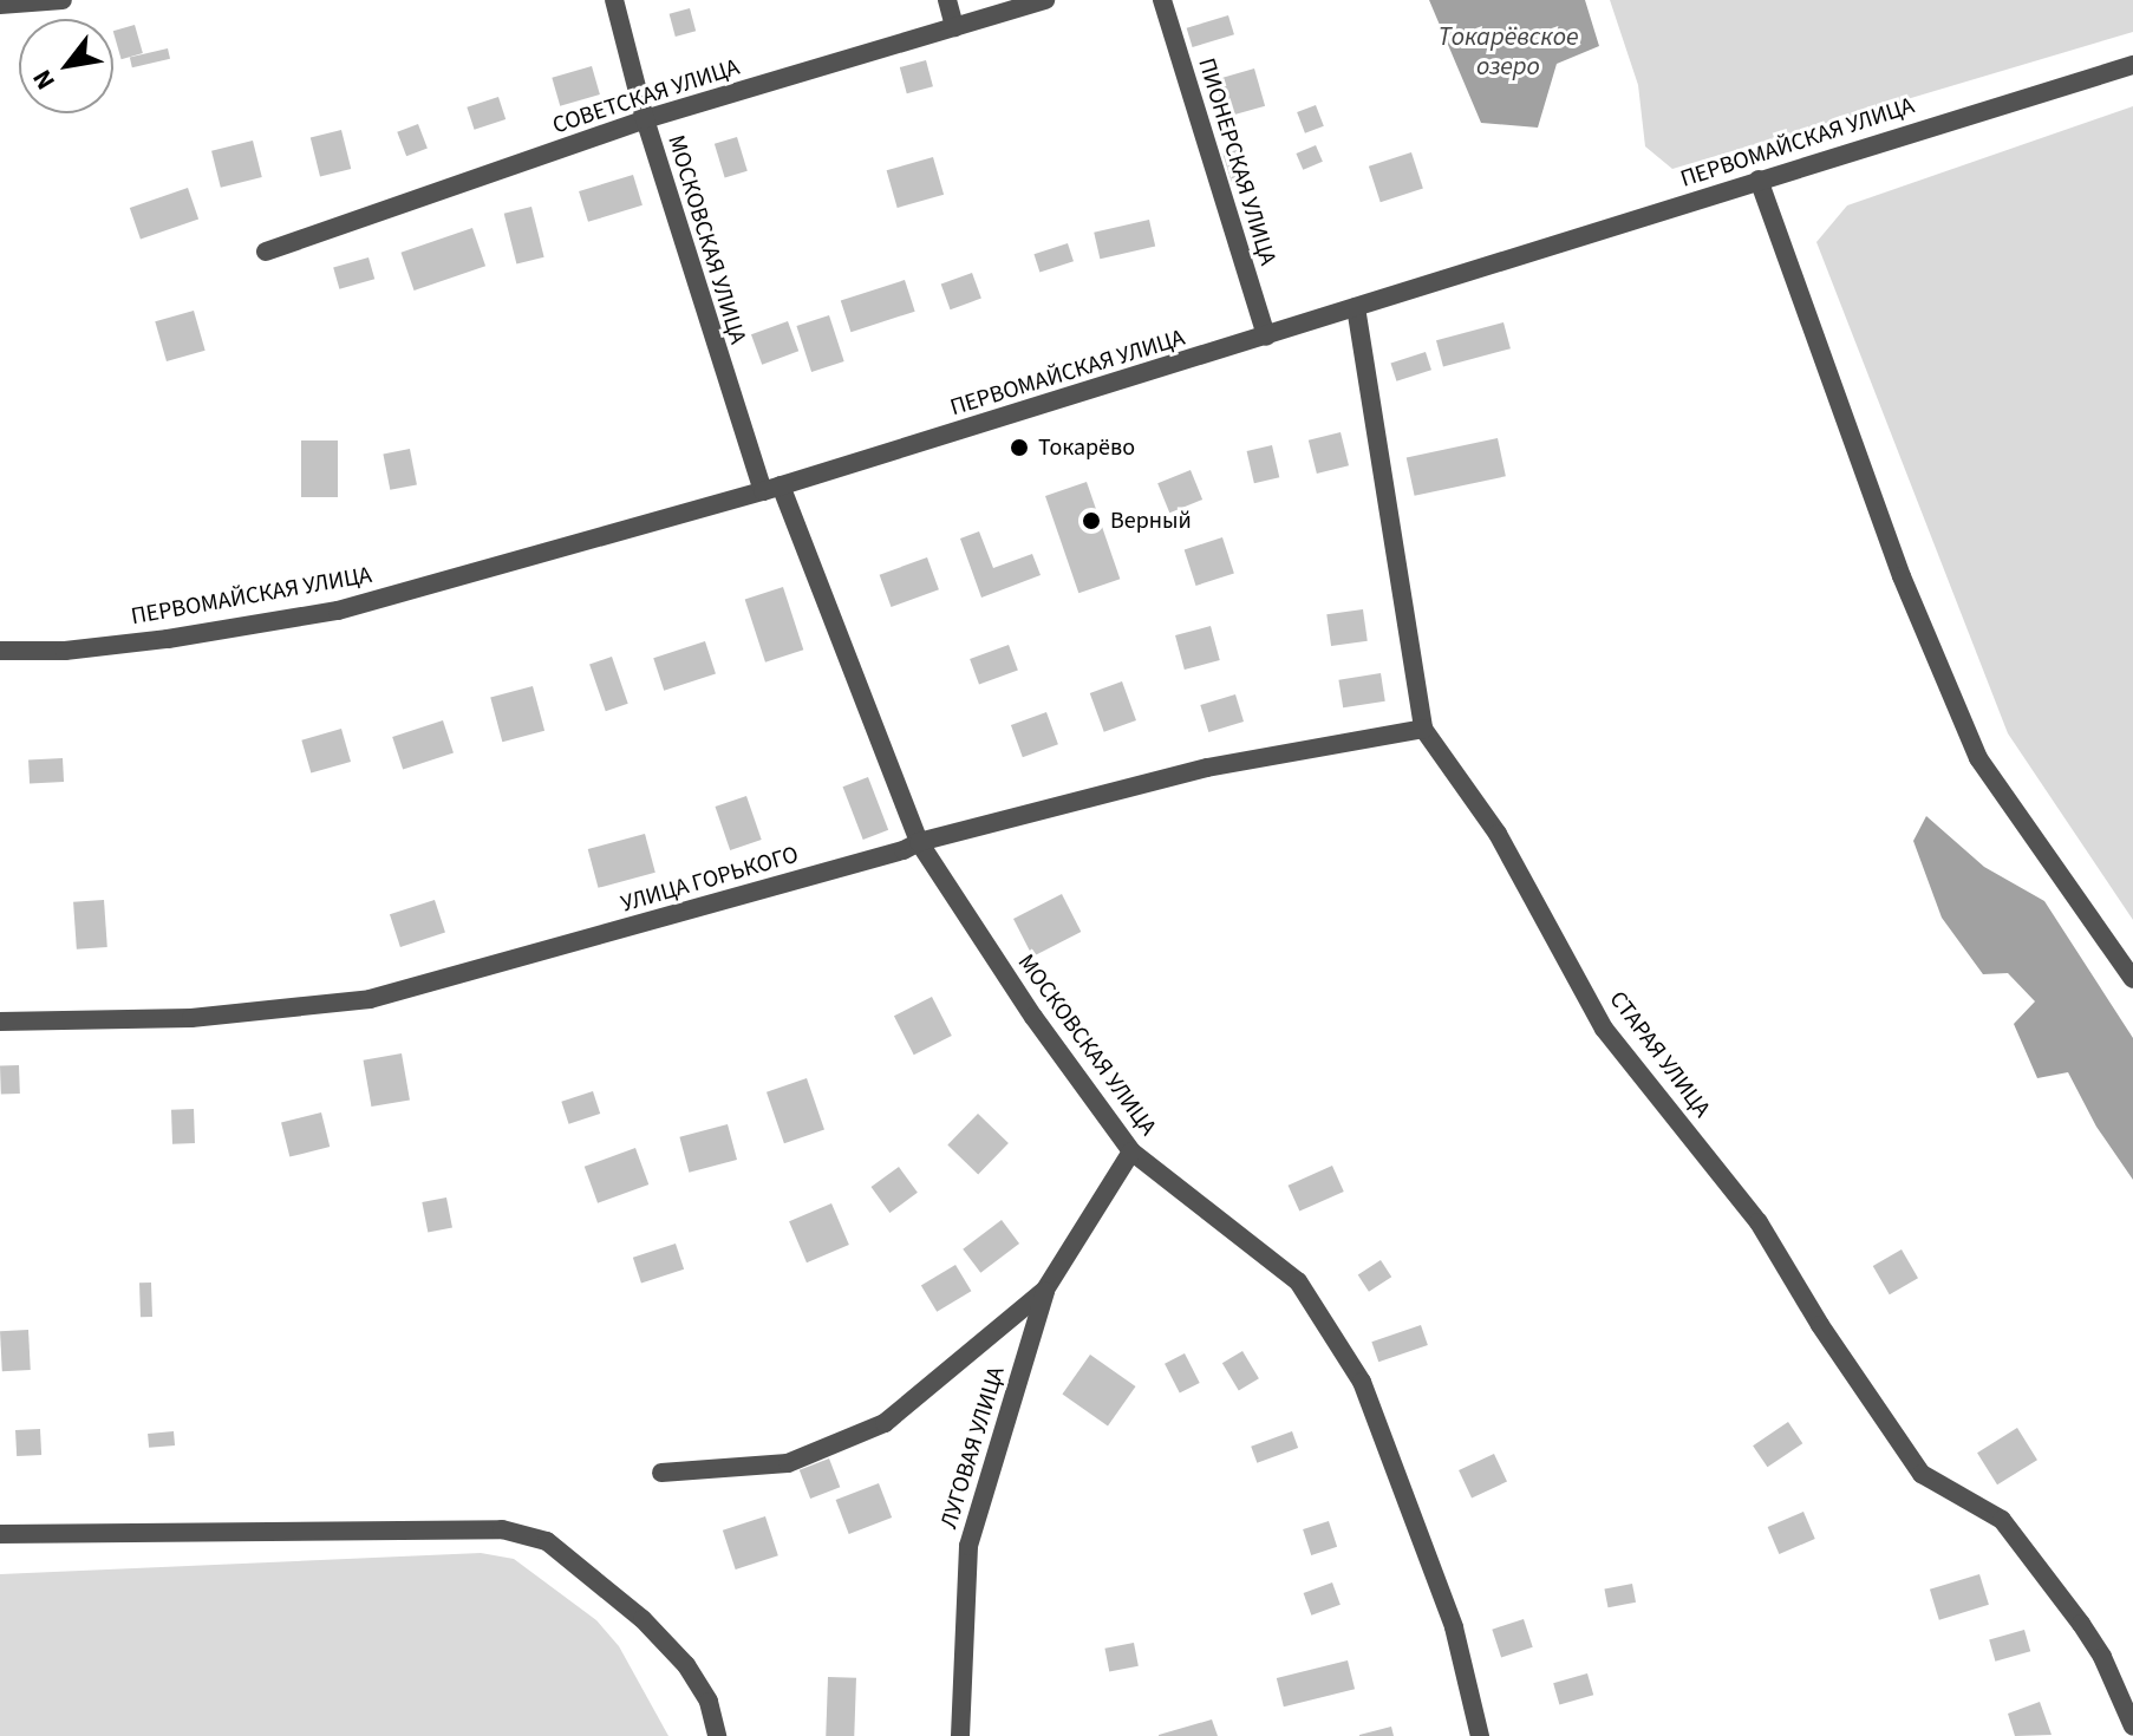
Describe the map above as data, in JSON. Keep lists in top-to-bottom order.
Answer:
{
  "streets": {
    "street": [
      "СОВЕТСКАЯ УЛИЦА",
      "ПЕРВОМАЙСКАЯ УЛИЦА",
      "ПИОНЕРСКАЯ УЛИЦА",
      "МОСКОВСКАЯ УЛИЦА",
      "УЛИЦА ГОРЬКОГО",
      "СТАРАЯ УЛИЦА",
      "ЛУГОВАЯ УЛИЦА"
    ]
  },
  "crossings": [
    ["СОВЕТСКАЯ УЛИЦА", "МОСКОВСКАЯ УЛИЦА"],
    ["ПЕРВОМАЙСКАЯ УЛИЦА", "ПИОНЕРСКАЯ УЛИЦА"],
    ["ПЕРВОМАЙСКАЯ УЛИЦА", "МОСКОВСКАЯ УЛИЦА"],
    ["ПЕРВОМАЙСКАЯ УЛИЦА", "СТАРАЯ УЛИЦА"],
    ["МОСКОВСКАЯ УЛИЦА", "УЛИЦА ГОРЬКОГО"],
    ["УЛИЦА ГОРЬКОГО", "СТАРАЯ УЛИЦА"]
  ],
  "water": ["Токарёвское озеро"],
  "places": ["Токарёво", "Верный"],
  "north": "bottom left"
}
